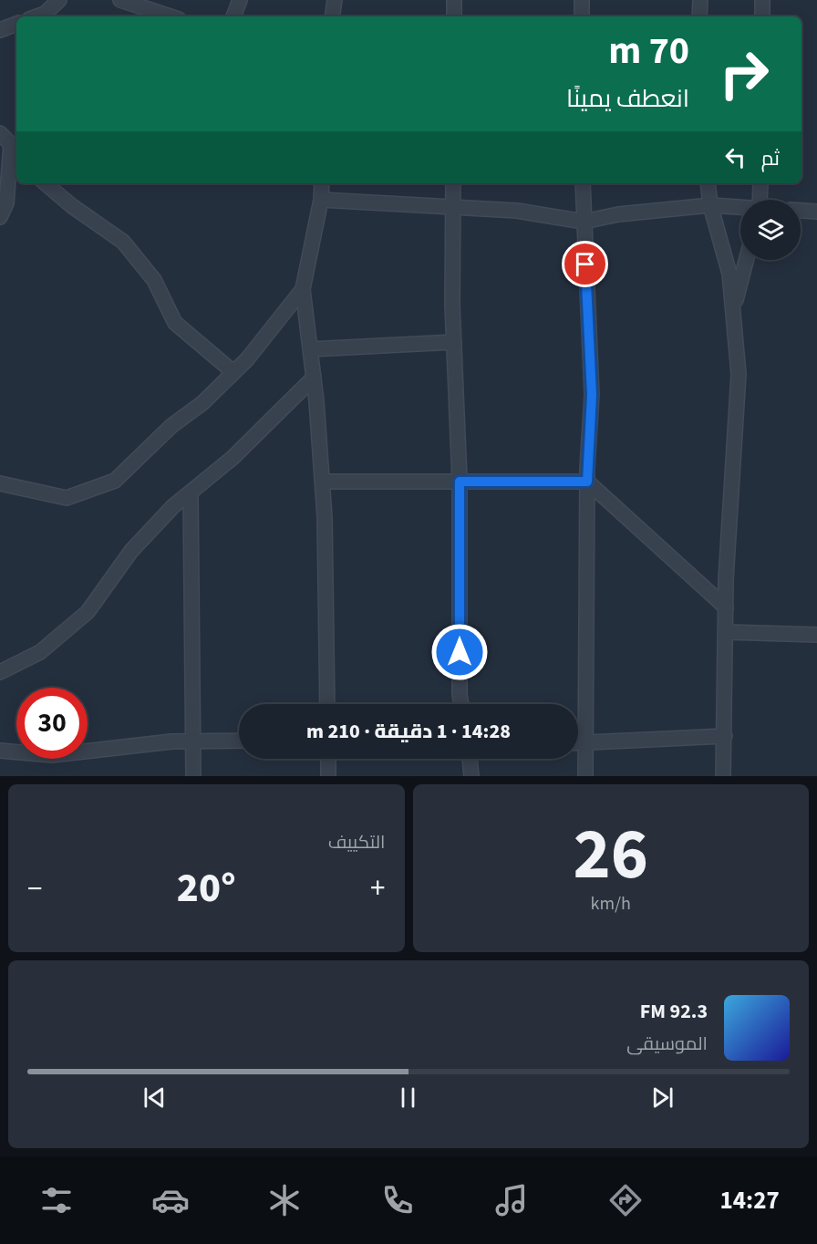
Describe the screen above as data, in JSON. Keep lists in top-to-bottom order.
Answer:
{
  "page": {
    "turn": ["70 m", "انعطف يمينًا"],
    "then": "ثم",
    "limit": "30",
    "trip": "14:28 · 1 دقيقة · 210 m",
    "tile": [
      ["26", "km/h"],
      "التكييف"
    ],
    "heat": ["−", "20°", "+"],
    "song": ["92.3 FM", "الموسيقى"],
    "tabs": "14:27"
  }
}
